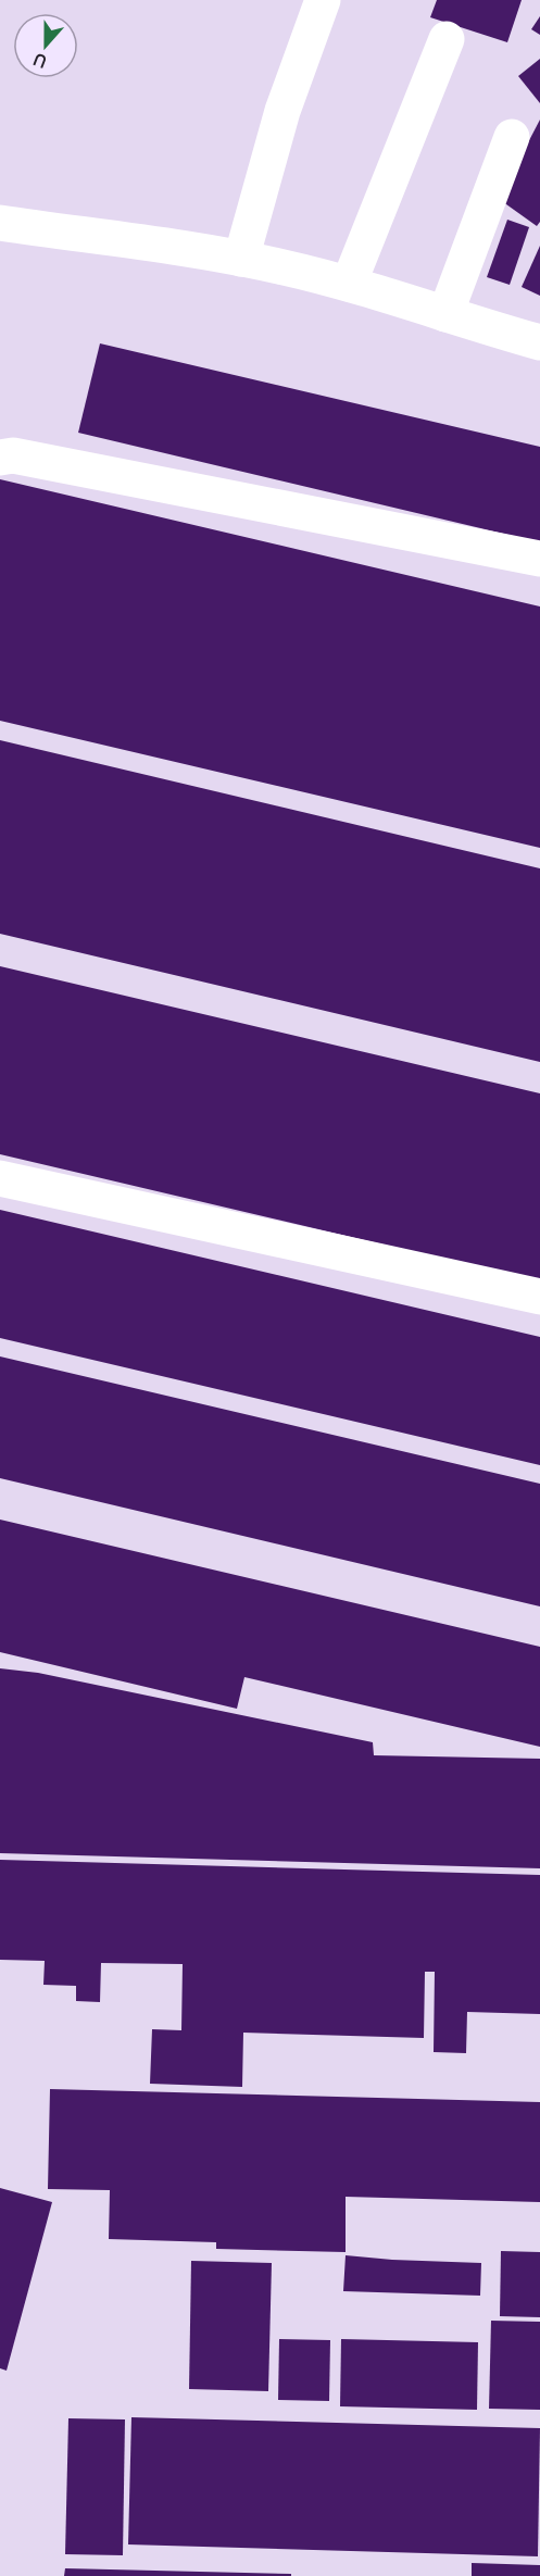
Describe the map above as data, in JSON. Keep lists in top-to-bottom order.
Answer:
{
  "north": "bottom"
}
